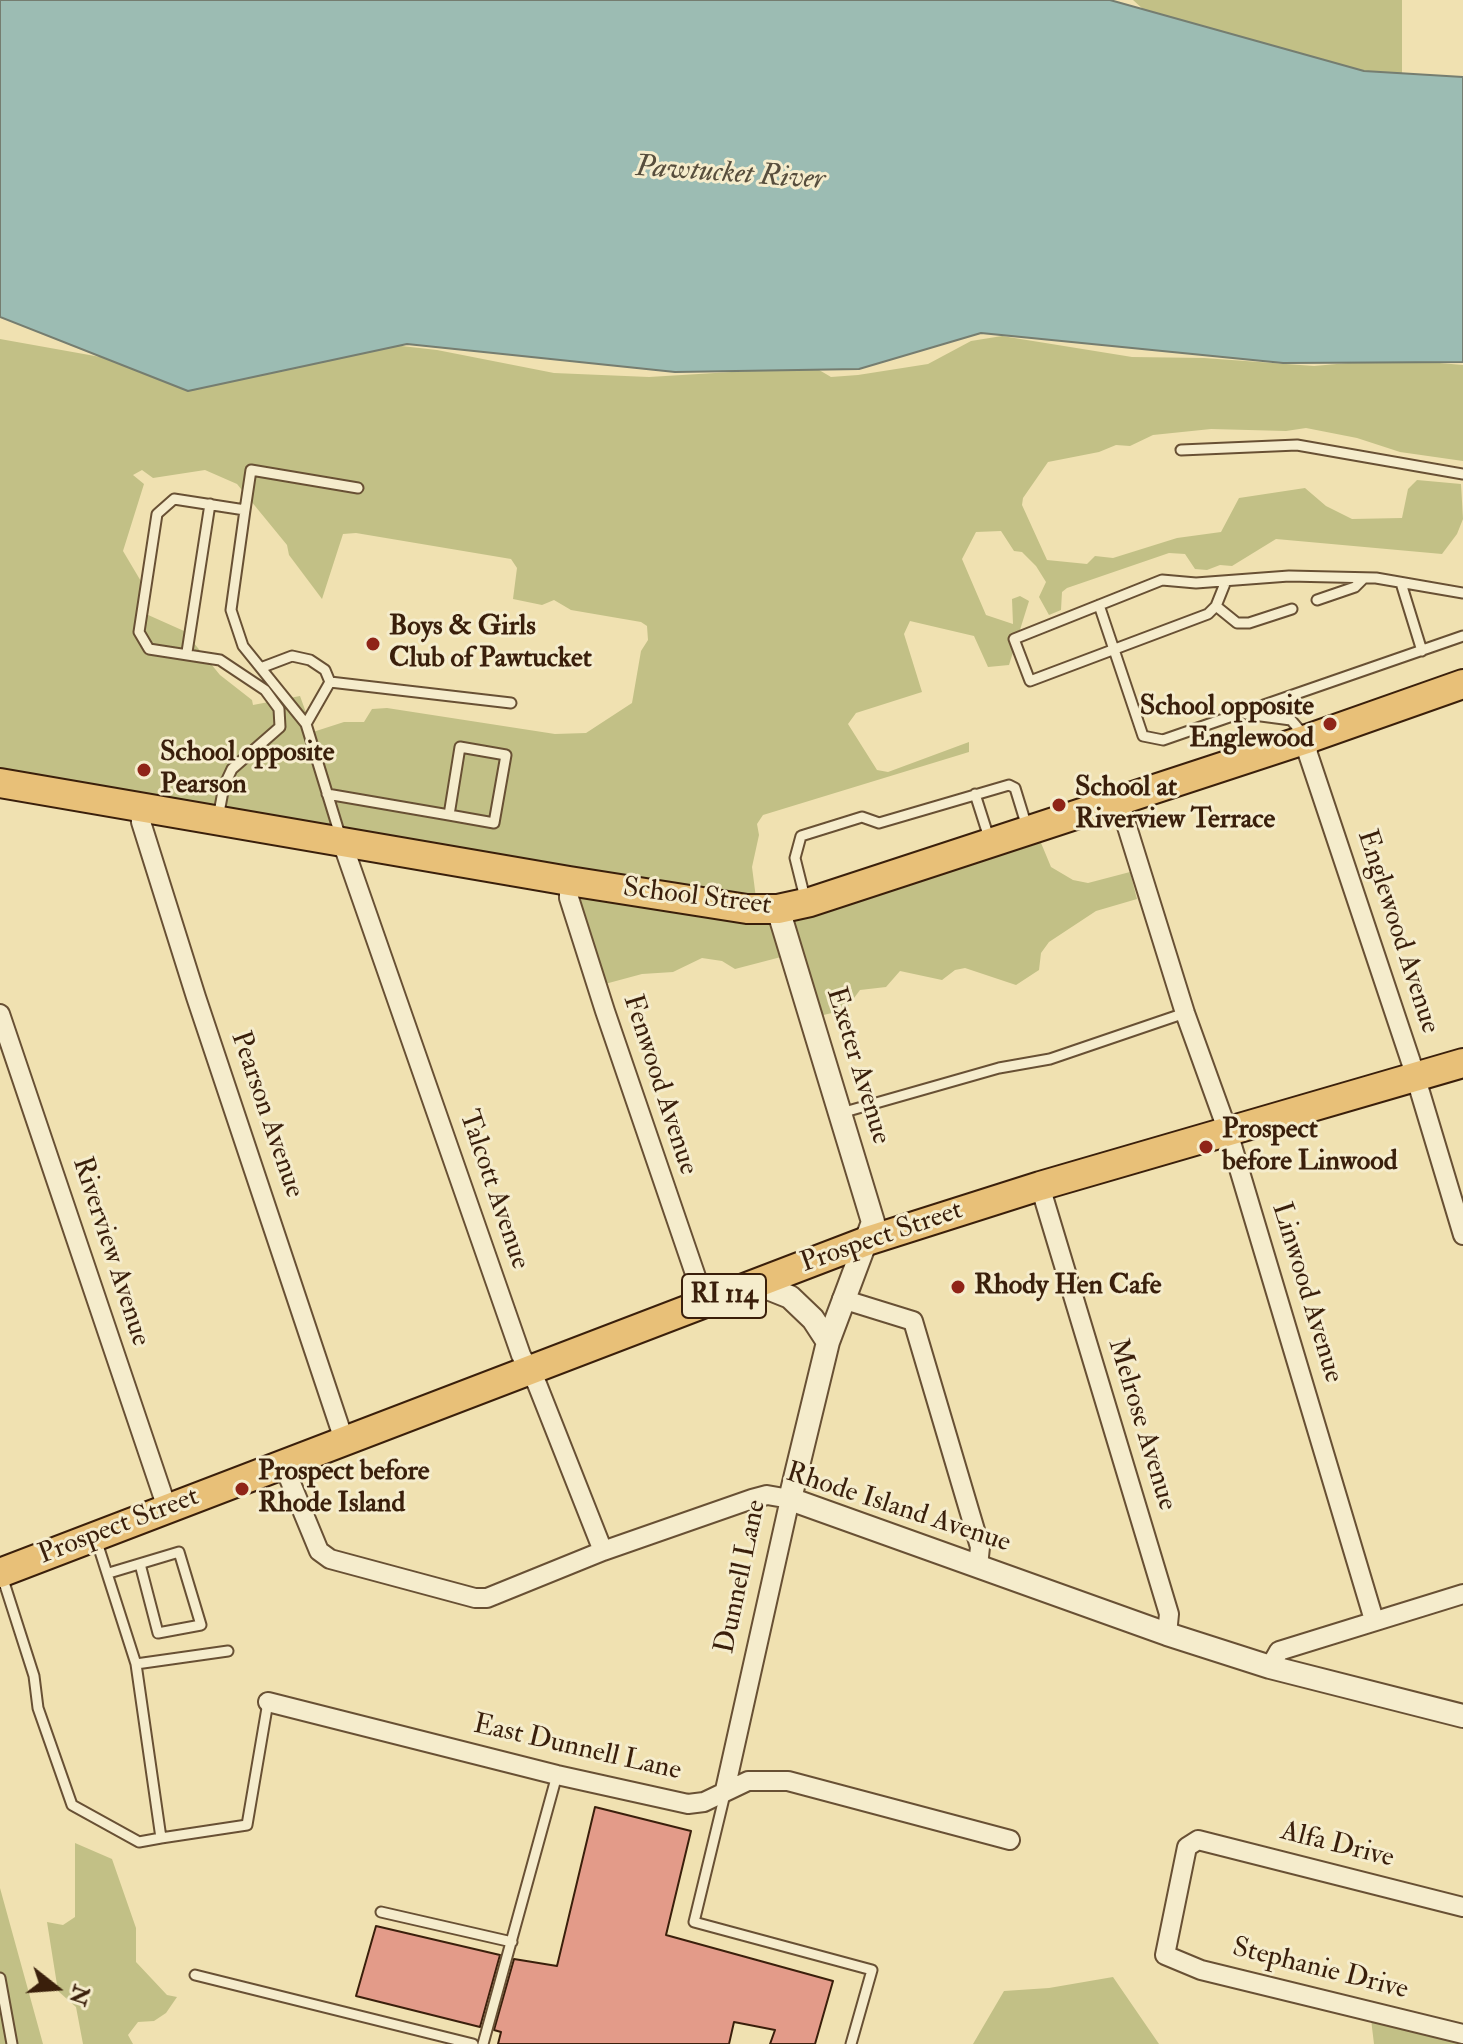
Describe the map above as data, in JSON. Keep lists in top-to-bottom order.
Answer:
{
  "streets": {
    "main road": ["School Street", "Prospect Street", "RI 114"],
    "street": [
      "Englewood Avenue",
      "Exeter Avenue",
      "Fenwood Avenue",
      "Pearson Avenue",
      "Talcott Avenue",
      "Riverview Avenue",
      "Linwood Avenue",
      "Melrose Avenue",
      "Rhode Island Avenue",
      "Dunnell Lane",
      "East Dunnell Lane",
      "Alfa Drive",
      "Stephanie Drive"
    ]
  },
  "crossings": [
    ["School Street", "Englewood Avenue"],
    ["School Street", "Exeter Avenue"],
    ["School Street", "Fenwood Avenue"],
    ["School Street", "Pearson Avenue"],
    ["School Street", "Talcott Avenue"],
    ["School Street", "Linwood Avenue"],
    ["Englewood Avenue", "Prospect Street"],
    ["Exeter Avenue", "Prospect Street"],
    ["Exeter Avenue", "Dunnell Lane"],
    ["Fenwood Avenue", "Prospect Street"],
    ["Pearson Avenue", "Prospect Street"],
    ["Talcott Avenue", "Prospect Street"],
    ["Talcott Avenue", "Rhode Island Avenue"],
    ["Prospect Street", "Riverview Avenue"],
    ["Prospect Street", "Linwood Avenue"],
    ["Prospect Street", "Melrose Avenue"],
    ["Prospect Street", "Rhode Island Avenue"],
    ["Prospect Street", "Dunnell Lane"],
    ["Melrose Avenue", "Rhode Island Avenue"],
    ["Rhode Island Avenue", "Dunnell Lane"],
    ["Dunnell Lane", "East Dunnell Lane"],
    ["Alfa Drive", "Stephanie Drive"]
  ],
  "water": ["Pawtucket River"],
  "places": [
    "Boys & Girls Club of Pawtucket",
    "School opposite Englewood",
    "School opposite Pearson",
    "School at Riverview Terrace",
    "Prospect before Linwood",
    "Rhody Hen Cafe",
    "Prospect before Rhode Island"
  ],
  "north": "right"
}
